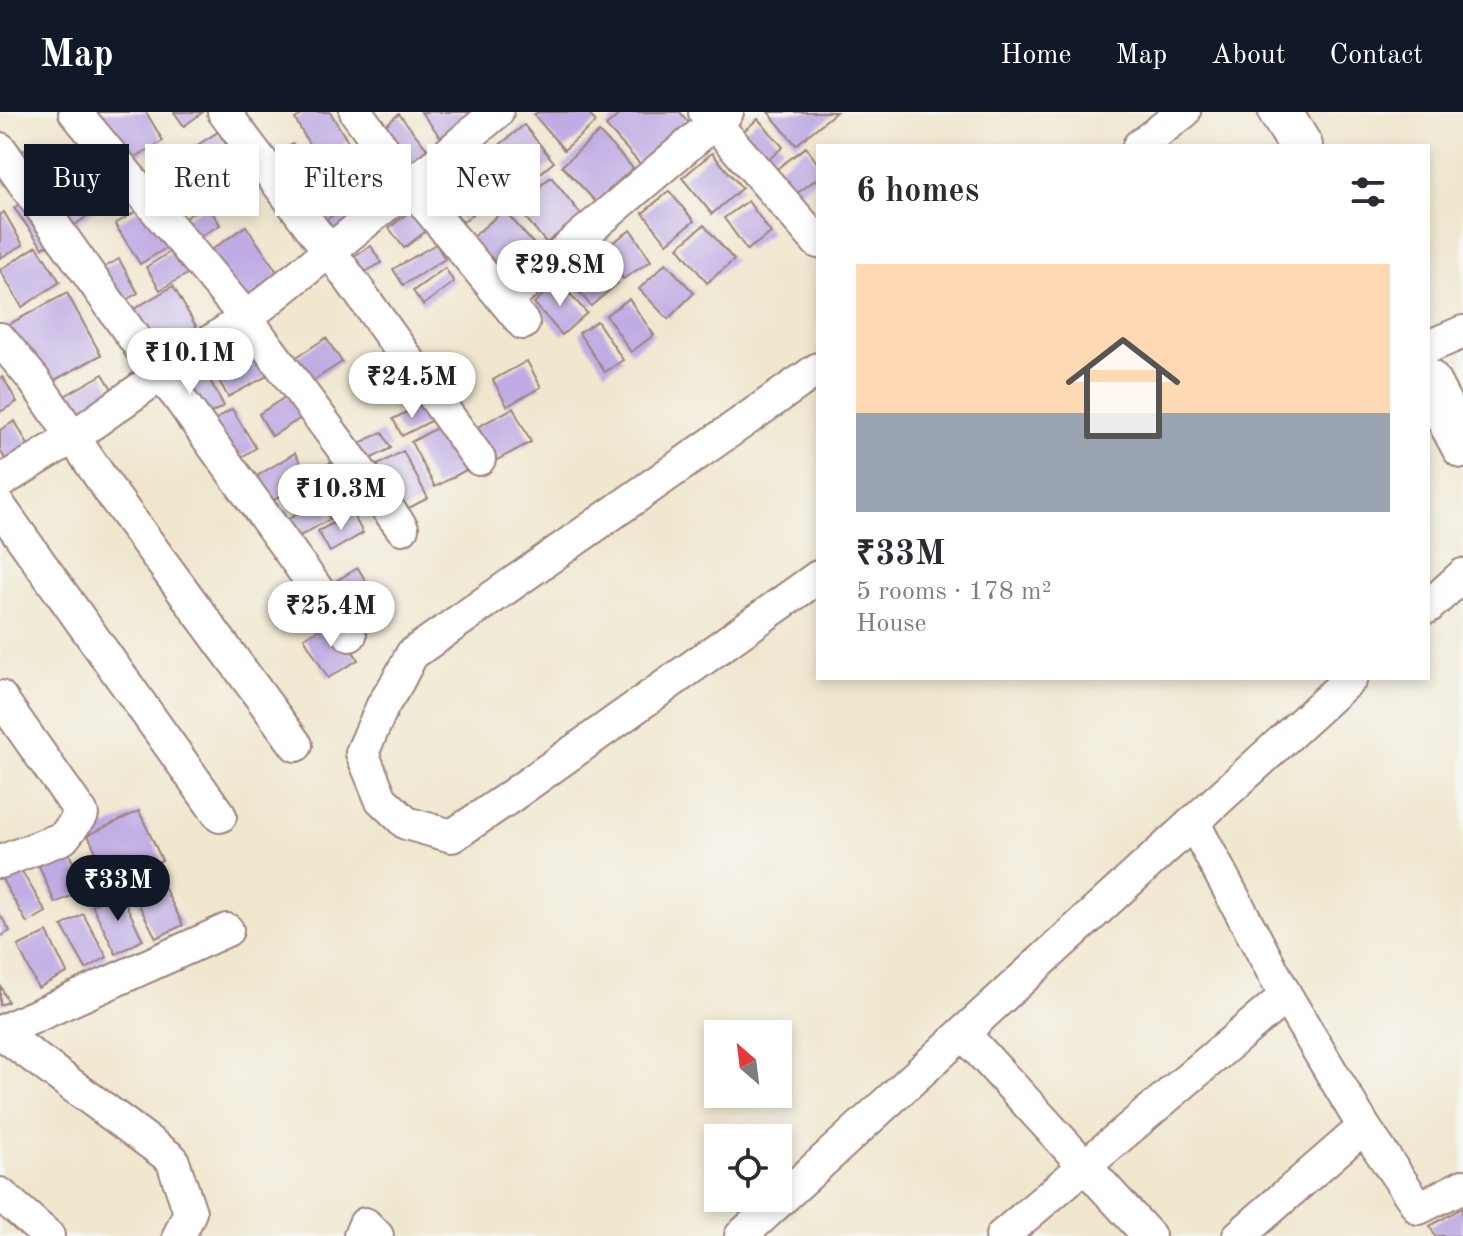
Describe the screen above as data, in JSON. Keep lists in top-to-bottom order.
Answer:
{
  "north": "top left",
  "page": {
    "header": "Map",
    "nav": [
      "Home",
      "Map",
      "About",
      "Contact"
    ],
    "chip": [
      "Buy",
      "Rent",
      "Filters",
      "New"
    ],
    "heading": "6 homes",
    "price": [
      "₹29.8M",
      "₹10.1M",
      "₹24.5M",
      "₹10.3M",
      "₹25.4M",
      "₹33M"
    ],
    "list": [
      {
        "name": "₹33M",
        "note": "5 rooms · 178 m² · House"
      }
    ]
  }
}
